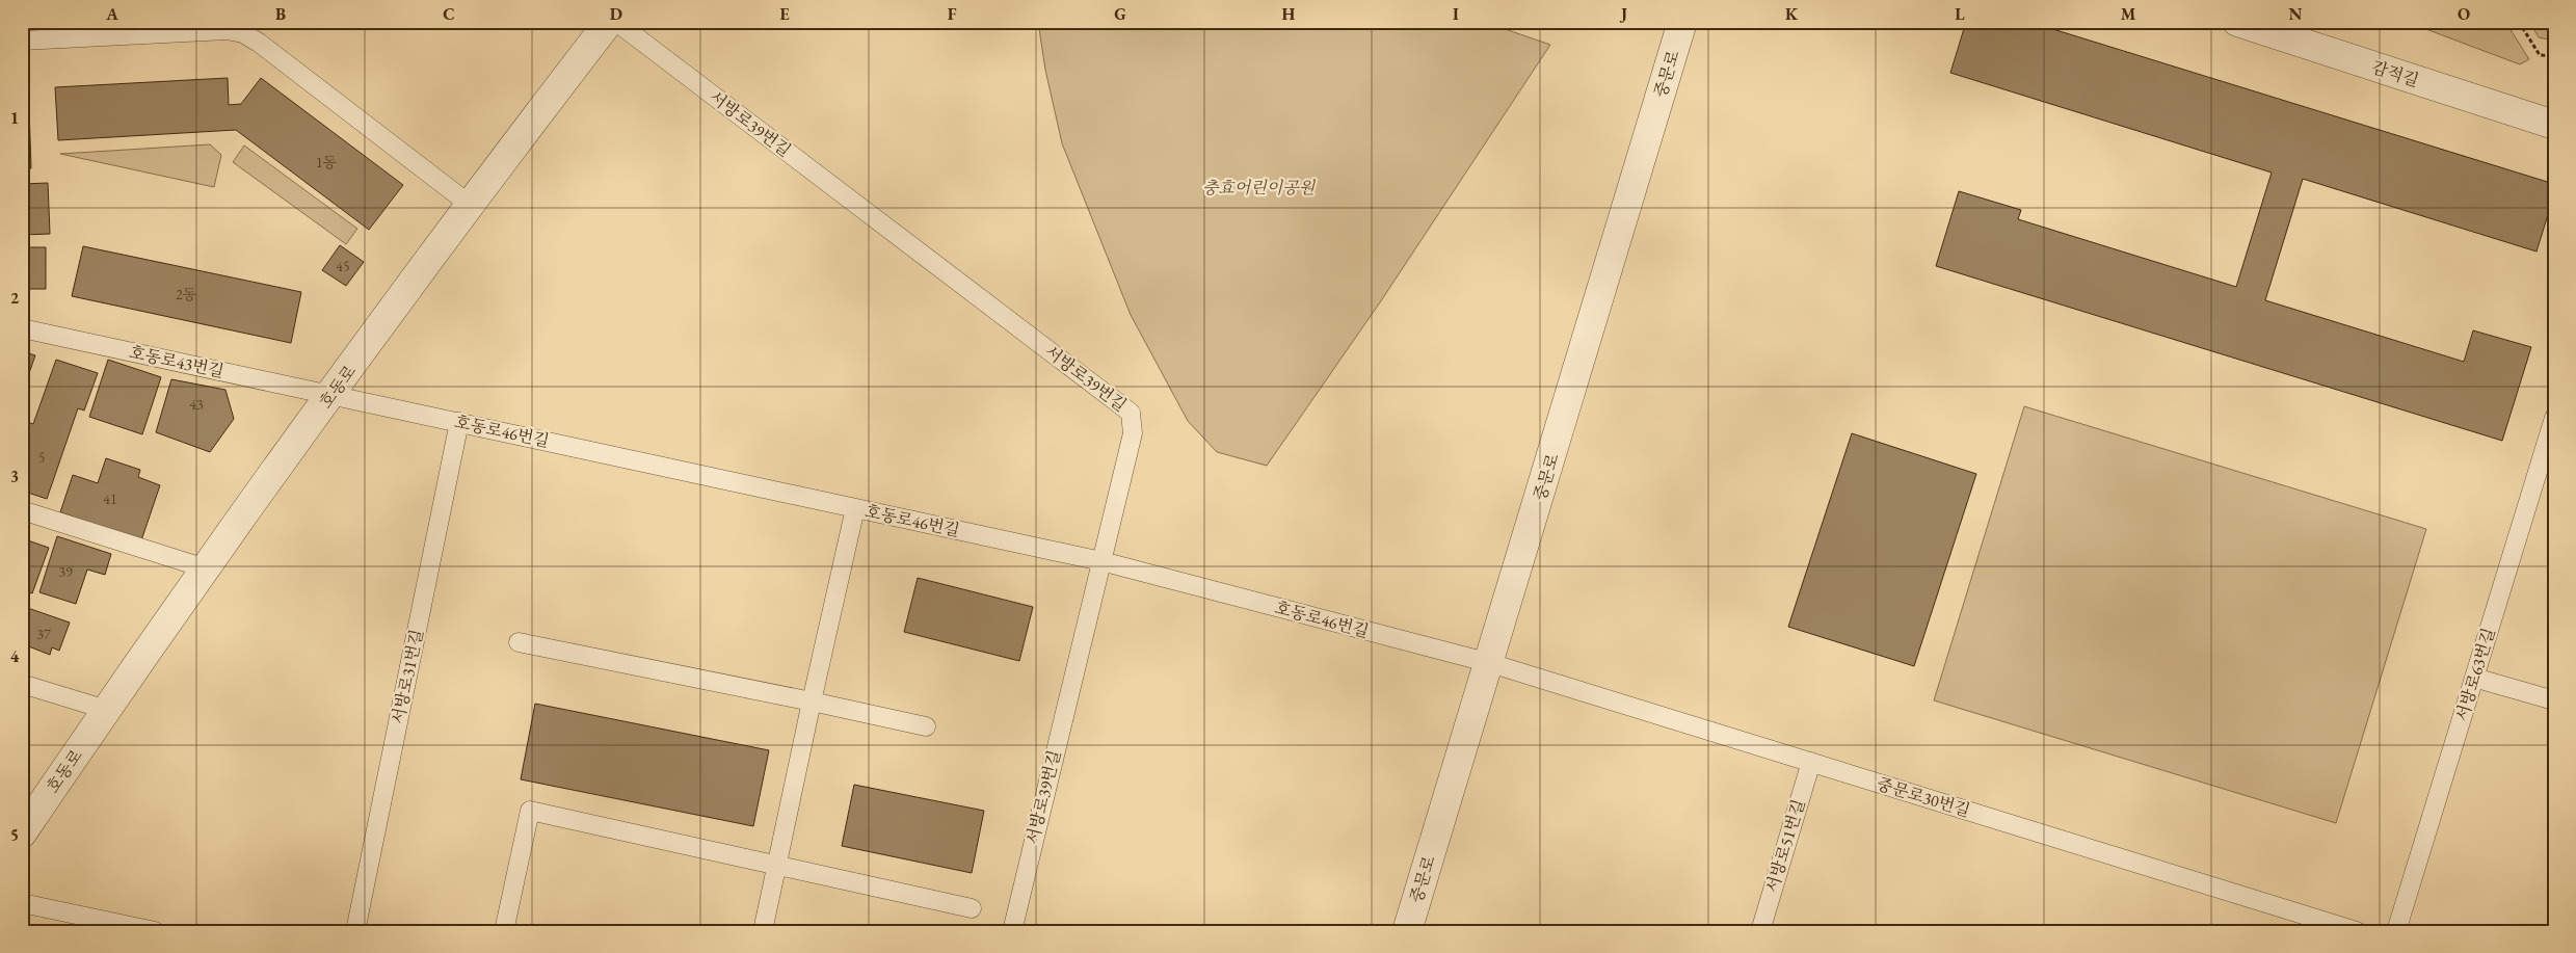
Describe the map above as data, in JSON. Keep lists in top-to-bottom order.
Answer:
{
  "streets": {
    "street": ["중문로", "감적길", "호동로"],
    "lane": [
      "서방로39번길",
      "호동로43번길",
      "호동로46번길",
      "서방로63번길",
      "서방로31번길",
      "중문로30번길",
      "서방로51번길"
    ]
  },
  "crossings": [
    ["중문로", "호동로46번길"],
    ["중문로", "중문로30번길"],
    ["서방로39번길", "호동로46번길"],
    ["호동로43번길", "호동로"],
    ["호동로43번길", "호동로46번길"],
    ["호동로", "호동로46번길"],
    ["호동로46번길", "서방로31번길"],
    ["호동로46번길", "중문로30번길"],
    ["중문로30번길", "서방로51번길"]
  ],
  "parks": ["충효어린이공원"],
  "house_numbers": [
    "1동",
    "45",
    "2동",
    "43",
    "5",
    "41",
    "39",
    "37"
  ],
  "grid": {
    "columns": [
      "A",
      "B",
      "C",
      "D",
      "E",
      "F",
      "G",
      "H",
      "I",
      "J",
      "K",
      "L",
      "M",
      "N",
      "O"
    ],
    "rows": [
      "1",
      "2",
      "3",
      "4",
      "5"
    ]
  }
}
